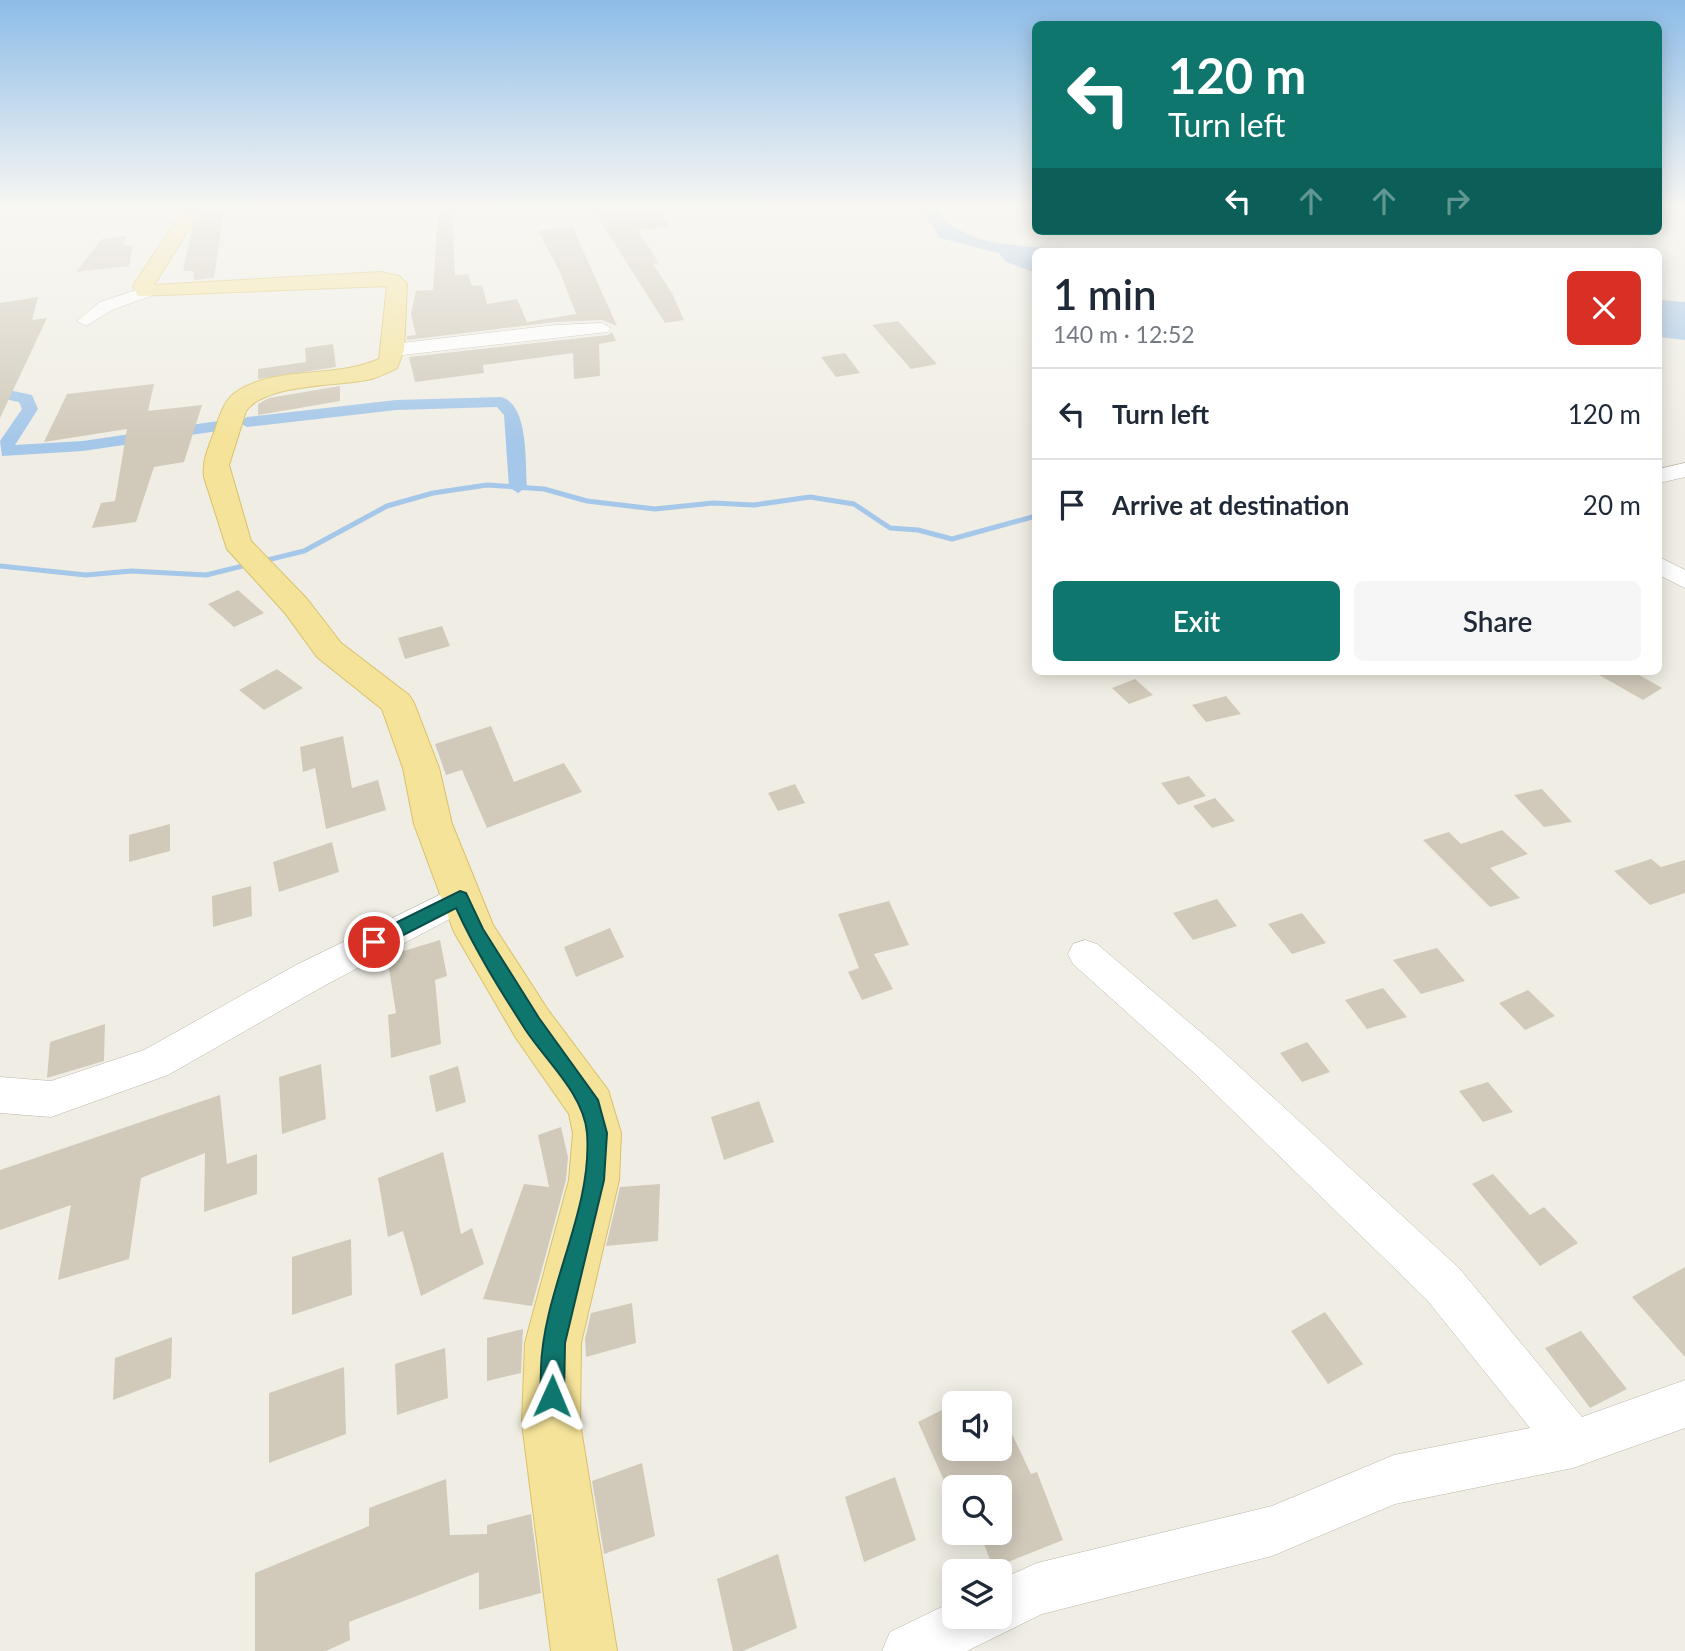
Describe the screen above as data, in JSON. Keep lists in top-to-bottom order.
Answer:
{
  "page": {
    "turn": ["120 m", "Turn left"],
    "heading": ["1 min", "140 m · 12:52"],
    "list": [
      {
        "name": "Turn left",
        "value": "120 m"
      },
      {
        "name": "Arrive at destination",
        "value": "20 m"
      }
    ],
    "buttons": ["Exit", "Share"]
  }
}
